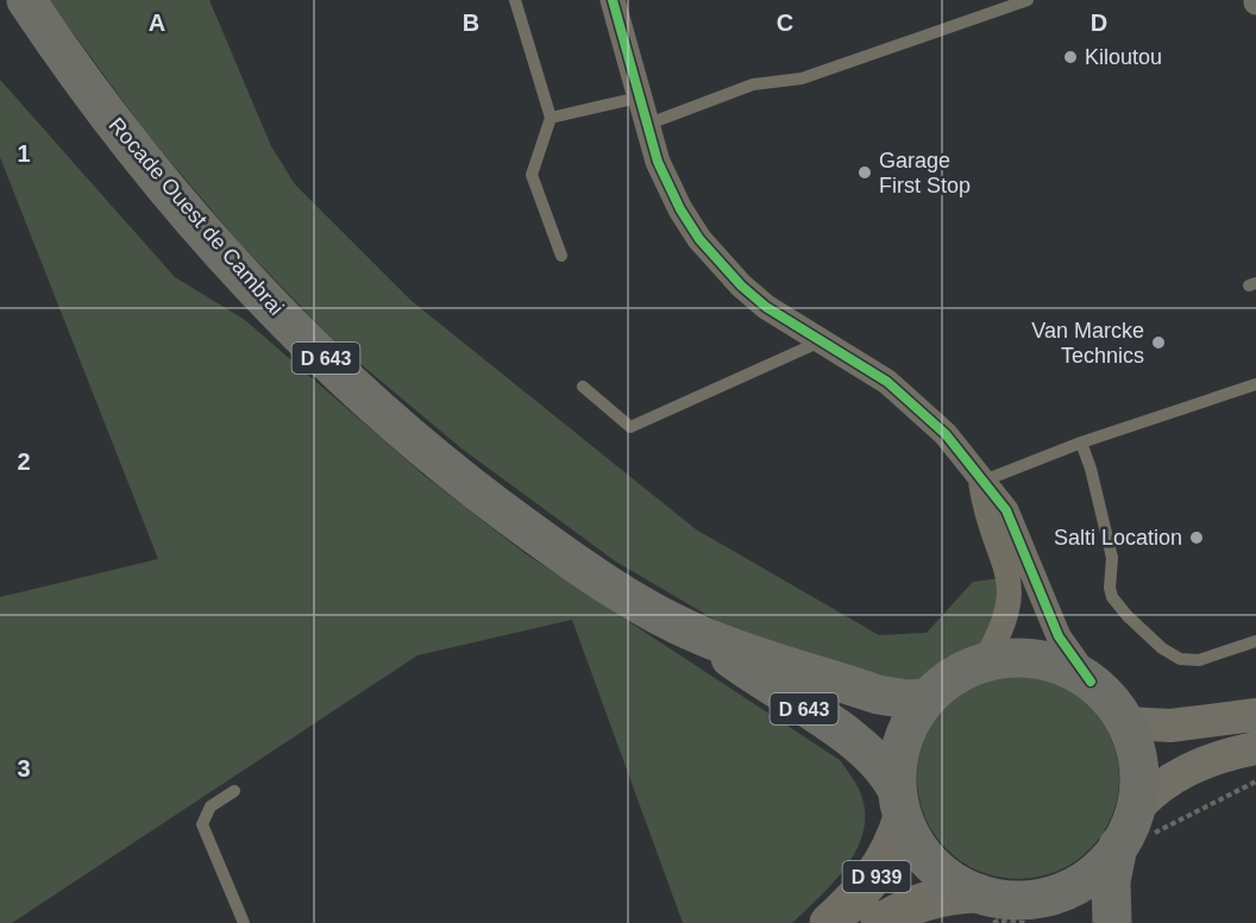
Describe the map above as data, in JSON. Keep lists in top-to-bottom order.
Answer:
{
  "streets": {
    "highway": ["Rocade Ouest de Cambrai", "D 643"],
    "main road": ["D 939"]
  },
  "crossings": [
    ["Rocade Ouest de Cambrai", "D 939"]
  ],
  "places": [
    "Kiloutou",
    "Garage First Stop",
    "Van Marcke Technics",
    "Salti Location"
  ],
  "grid": {
    "columns": [
      "A",
      "B",
      "C",
      "D"
    ],
    "rows": ["1", "2", "3"]
  }
}
